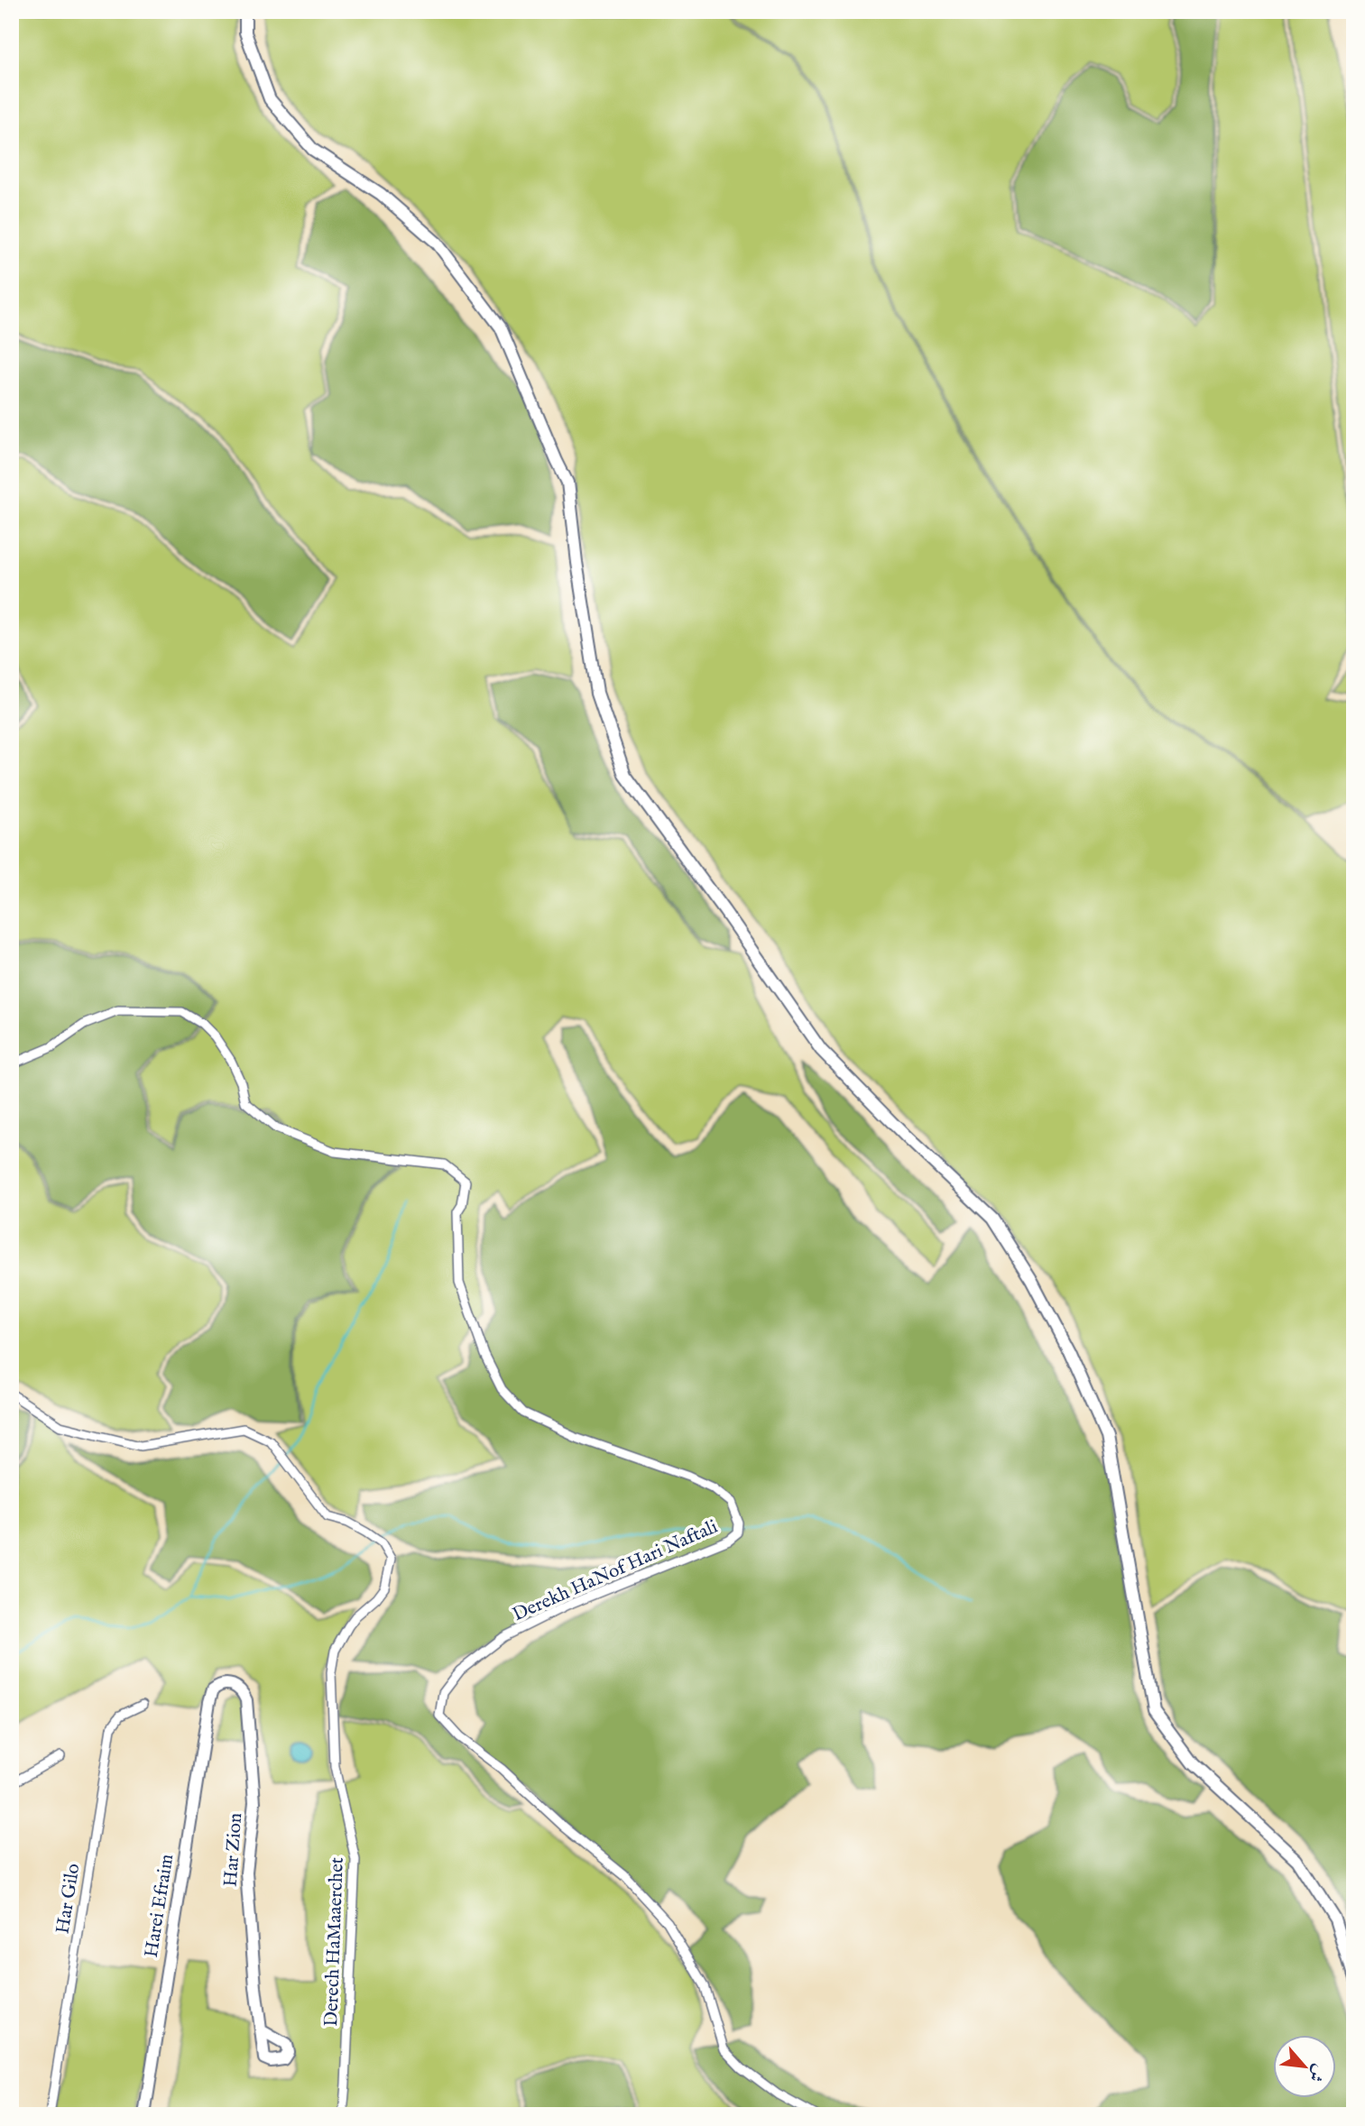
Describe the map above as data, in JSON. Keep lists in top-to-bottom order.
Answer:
{
  "streets": {
    "main road": ["Har Zion", "Harei Efraim"],
    "street": ["Derekh HaNof Hari Naftali", "Har Gilo", "Derech HaMaaerchet"]
  },
  "crossings": [
    ["Har Zion", "Harei Efraim"]
  ],
  "north": "bottom right"
}
